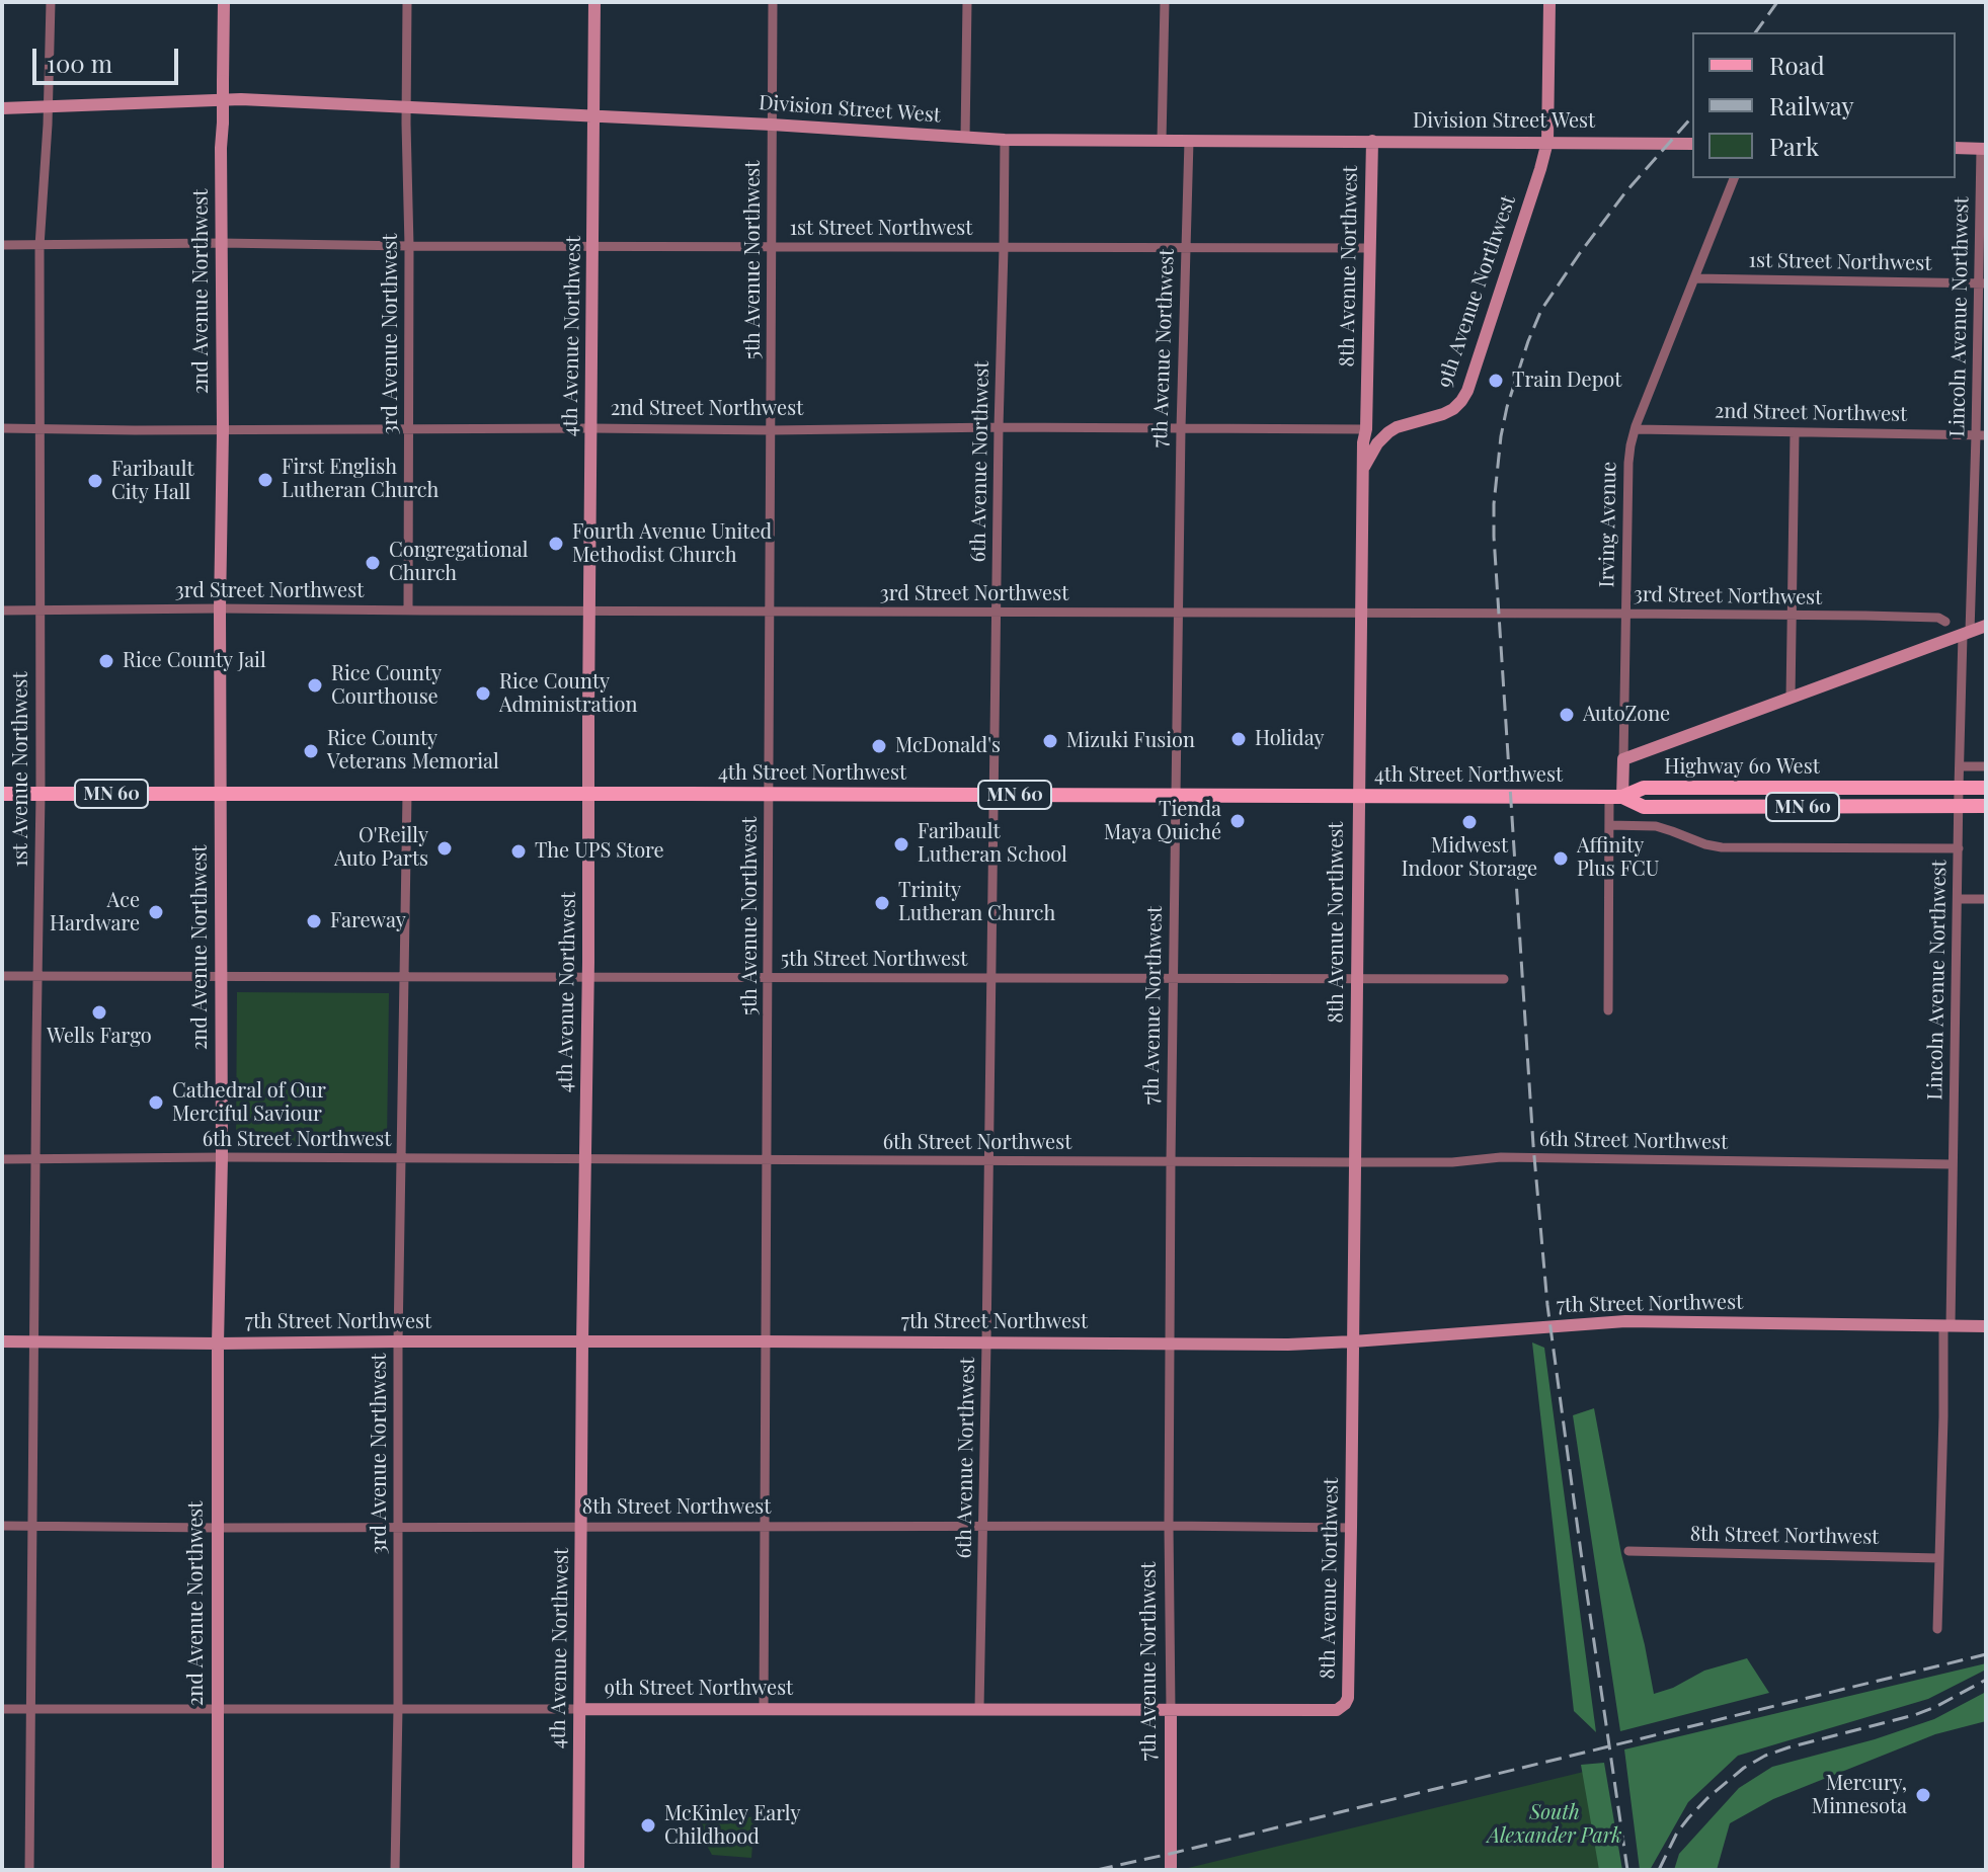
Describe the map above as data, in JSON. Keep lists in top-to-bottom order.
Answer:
{
  "streets": {
    "main road": ["Highway 60 West", "4th Street Northwest", "MN 60"],
    "street": [
      "Division Street West",
      "1st Street Northwest",
      "5th Avenue Northwest",
      "8th Avenue Northwest",
      "2nd Avenue Northwest",
      "9th Avenue Northwest",
      "Lincoln Avenue Northwest",
      "3rd Avenue Northwest",
      "4th Avenue Northwest",
      "7th Avenue Northwest",
      "2nd Street Northwest",
      "6th Avenue Northwest",
      "Irving Avenue",
      "3rd Street Northwest",
      "1st Avenue Northwest",
      "5th Street Northwest",
      "6th Street Northwest",
      "7th Street Northwest",
      "8th Street Northwest",
      "9th Street Northwest"
    ]
  },
  "crossings": [
    ["Division Street West", "5th Avenue Northwest"],
    ["Division Street West", "8th Avenue Northwest"],
    ["Division Street West", "9th Avenue Northwest"],
    ["Division Street West", "3rd Avenue Northwest"],
    ["Division Street West", "4th Avenue Northwest"],
    ["Division Street West", "7th Avenue Northwest"],
    ["Division Street West", "6th Avenue Northwest"],
    ["Division Street West", "1st Avenue Northwest"],
    ["1st Street Northwest", "5th Avenue Northwest"],
    ["1st Street Northwest", "8th Avenue Northwest"],
    ["1st Street Northwest", "2nd Avenue Northwest"],
    ["1st Street Northwest", "Lincoln Avenue Northwest"],
    ["1st Street Northwest", "3rd Avenue Northwest"],
    ["1st Street Northwest", "4th Avenue Northwest"],
    ["1st Street Northwest", "7th Avenue Northwest"],
    ["1st Street Northwest", "6th Avenue Northwest"],
    ["1st Street Northwest", "Irving Avenue"],
    ["1st Street Northwest", "1st Avenue Northwest"],
    ["5th Avenue Northwest", "2nd Street Northwest"],
    ["5th Avenue Northwest", "3rd Street Northwest"],
    ["5th Avenue Northwest", "4th Street Northwest"],
    ["5th Avenue Northwest", "5th Street Northwest"],
    ["5th Avenue Northwest", "6th Street Northwest"],
    ["5th Avenue Northwest", "7th Street Northwest"],
    ["5th Avenue Northwest", "8th Street Northwest"],
    ["5th Avenue Northwest", "9th Street Northwest"],
    ["8th Avenue Northwest", "2nd Street Northwest"],
    ["8th Avenue Northwest", "3rd Street Northwest"],
    ["8th Avenue Northwest", "4th Street Northwest"],
    ["8th Avenue Northwest", "5th Street Northwest"],
    ["8th Avenue Northwest", "6th Street Northwest"],
    ["8th Avenue Northwest", "7th Street Northwest"],
    ["8th Avenue Northwest", "8th Street Northwest"],
    ["8th Avenue Northwest", "9th Street Northwest"],
    ["2nd Avenue Northwest", "2nd Street Northwest"],
    ["2nd Avenue Northwest", "3rd Street Northwest"],
    ["2nd Avenue Northwest", "4th Street Northwest"],
    ["2nd Avenue Northwest", "5th Street Northwest"],
    ["2nd Avenue Northwest", "6th Street Northwest"],
    ["2nd Avenue Northwest", "7th Street Northwest"],
    ["2nd Avenue Northwest", "8th Street Northwest"],
    ["2nd Avenue Northwest", "9th Street Northwest"],
    ["9th Avenue Northwest", "2nd Street Northwest"],
    ["Lincoln Avenue Northwest", "2nd Street Northwest"],
    ["Lincoln Avenue Northwest", "Highway 60 West"],
    ["Lincoln Avenue Northwest", "6th Street Northwest"],
    ["Lincoln Avenue Northwest", "7th Street Northwest"],
    ["Lincoln Avenue Northwest", "8th Street Northwest"],
    ["3rd Avenue Northwest", "2nd Street Northwest"],
    ["3rd Avenue Northwest", "3rd Street Northwest"],
    ["3rd Avenue Northwest", "4th Street Northwest"],
    ["3rd Avenue Northwest", "5th Street Northwest"],
    ["3rd Avenue Northwest", "6th Street Northwest"],
    ["3rd Avenue Northwest", "7th Street Northwest"],
    ["3rd Avenue Northwest", "8th Street Northwest"],
    ["3rd Avenue Northwest", "9th Street Northwest"],
    ["4th Avenue Northwest", "2nd Street Northwest"],
    ["4th Avenue Northwest", "3rd Street Northwest"],
    ["4th Avenue Northwest", "4th Street Northwest"],
    ["4th Avenue Northwest", "5th Street Northwest"],
    ["4th Avenue Northwest", "6th Street Northwest"],
    ["4th Avenue Northwest", "7th Street Northwest"],
    ["4th Avenue Northwest", "8th Street Northwest"],
    ["4th Avenue Northwest", "9th Street Northwest"],
    ["7th Avenue Northwest", "2nd Street Northwest"],
    ["7th Avenue Northwest", "3rd Street Northwest"],
    ["7th Avenue Northwest", "4th Street Northwest"],
    ["7th Avenue Northwest", "5th Street Northwest"],
    ["7th Avenue Northwest", "6th Street Northwest"],
    ["7th Avenue Northwest", "7th Street Northwest"],
    ["7th Avenue Northwest", "8th Street Northwest"],
    ["7th Avenue Northwest", "9th Street Northwest"],
    ["2nd Street Northwest", "6th Avenue Northwest"],
    ["2nd Street Northwest", "Irving Avenue"],
    ["2nd Street Northwest", "1st Avenue Northwest"],
    ["6th Avenue Northwest", "3rd Street Northwest"],
    ["6th Avenue Northwest", "4th Street Northwest"],
    ["6th Avenue Northwest", "5th Street Northwest"],
    ["6th Avenue Northwest", "6th Street Northwest"],
    ["6th Avenue Northwest", "7th Street Northwest"],
    ["6th Avenue Northwest", "8th Street Northwest"],
    ["6th Avenue Northwest", "9th Street Northwest"],
    ["Irving Avenue", "3rd Street Northwest"],
    ["Irving Avenue", "Highway 60 West"],
    ["Irving Avenue", "4th Street Northwest"],
    ["3rd Street Northwest", "1st Avenue Northwest"],
    ["Highway 60 West", "4th Street Northwest"],
    ["1st Avenue Northwest", "4th Street Northwest"],
    ["1st Avenue Northwest", "5th Street Northwest"],
    ["1st Avenue Northwest", "6th Street Northwest"],
    ["1st Avenue Northwest", "7th Street Northwest"],
    ["1st Avenue Northwest", "8th Street Northwest"],
    ["1st Avenue Northwest", "9th Street Northwest"]
  ],
  "parks": ["South Alexander Park"],
  "places": [
    "Train Depot",
    "First English Lutheran Church",
    "Faribault City Hall",
    "Fourth Avenue United Methodist Church",
    "Congregational Church",
    "Rice County Jail",
    "Rice County Courthouse",
    "Rice County Administration",
    "AutoZone",
    "Holiday",
    "Mizuki Fusion",
    "McDonald's",
    "Rice County Veterans Memorial",
    "Tienda Maya Quiché",
    "Midwest Indoor Storage",
    "Faribault Lutheran School",
    "O'Reilly Auto Parts",
    "The UPS Store",
    "Affinity Plus FCU",
    "Trinity Lutheran Church",
    "Ace Hardware",
    "Fareway",
    "Wells Fargo",
    "Cathedral of Our Merciful Saviour",
    "Mercury, Minnesota",
    "McKinley Early Childhood"
  ],
  "legend": ["Road", "Railway", "Park"],
  "scale_bar": "100 m"
}
